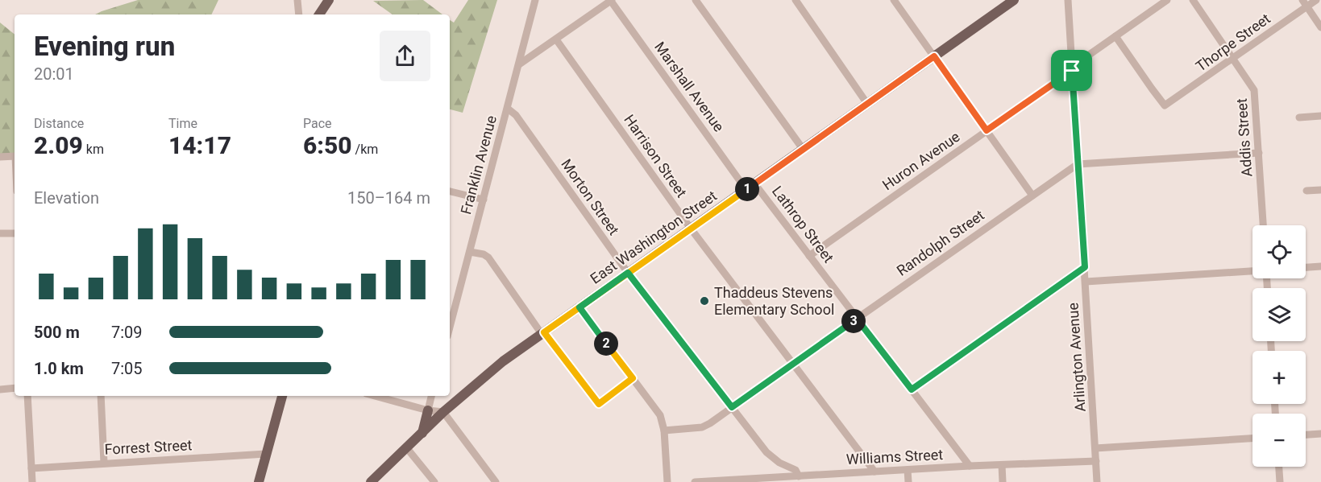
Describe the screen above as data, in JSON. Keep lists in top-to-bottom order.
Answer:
{
  "streets": {
    "main road": ["East Washington Street"],
    "street": [
      "Thorpe Street",
      "Marshall Avenue",
      "Addis Street",
      "Harrison Street",
      "Huron Avenue",
      "Franklin Avenue",
      "Morton Street",
      "Lathrop Street",
      "Randolph Street",
      "Arlington Avenue",
      "Forrest Street",
      "Williams Street"
    ]
  },
  "crossings": [
    ["Thorpe Street", "Addis Street"],
    ["Thorpe Street", "Huron Avenue"],
    ["Marshall Avenue", "Lathrop Street"],
    ["Marshall Avenue", "East Washington Street"],
    ["Harrison Street", "East Washington Street"],
    ["Harrison Street", "Randolph Street"],
    ["Harrison Street", "Williams Street"],
    ["Huron Avenue", "Lathrop Street"],
    ["Huron Avenue", "Arlington Avenue"],
    ["Franklin Avenue", "Morton Street"],
    ["Morton Street", "East Washington Street"],
    ["Morton Street", "Randolph Street"],
    ["Morton Street", "Williams Street"],
    ["Lathrop Street", "East Washington Street"],
    ["Lathrop Street", "Randolph Street"],
    ["Lathrop Street", "Williams Street"],
    ["Randolph Street", "Arlington Avenue"],
    ["Arlington Avenue", "Williams Street"]
  ],
  "places": ["Thaddeus Stevens Elementary School"],
  "page": {
    "heading": ["Evening run", "20:01"],
    "stats": [
      ["Distance", "2.09 km"],
      ["Time", "14:17"],
      ["Pace", "6:50 /km"]
    ],
    "pins": ["1", "3", "2"],
    "chart": ["Elevation", "150–164 m"],
    "map_buttons": ["+", "−"],
    "list": [
      {
        "name": "500 m",
        "note": "7:09"
      },
      {
        "name": "1.0 km",
        "note": "7:05"
      }
    ]
  }
}
